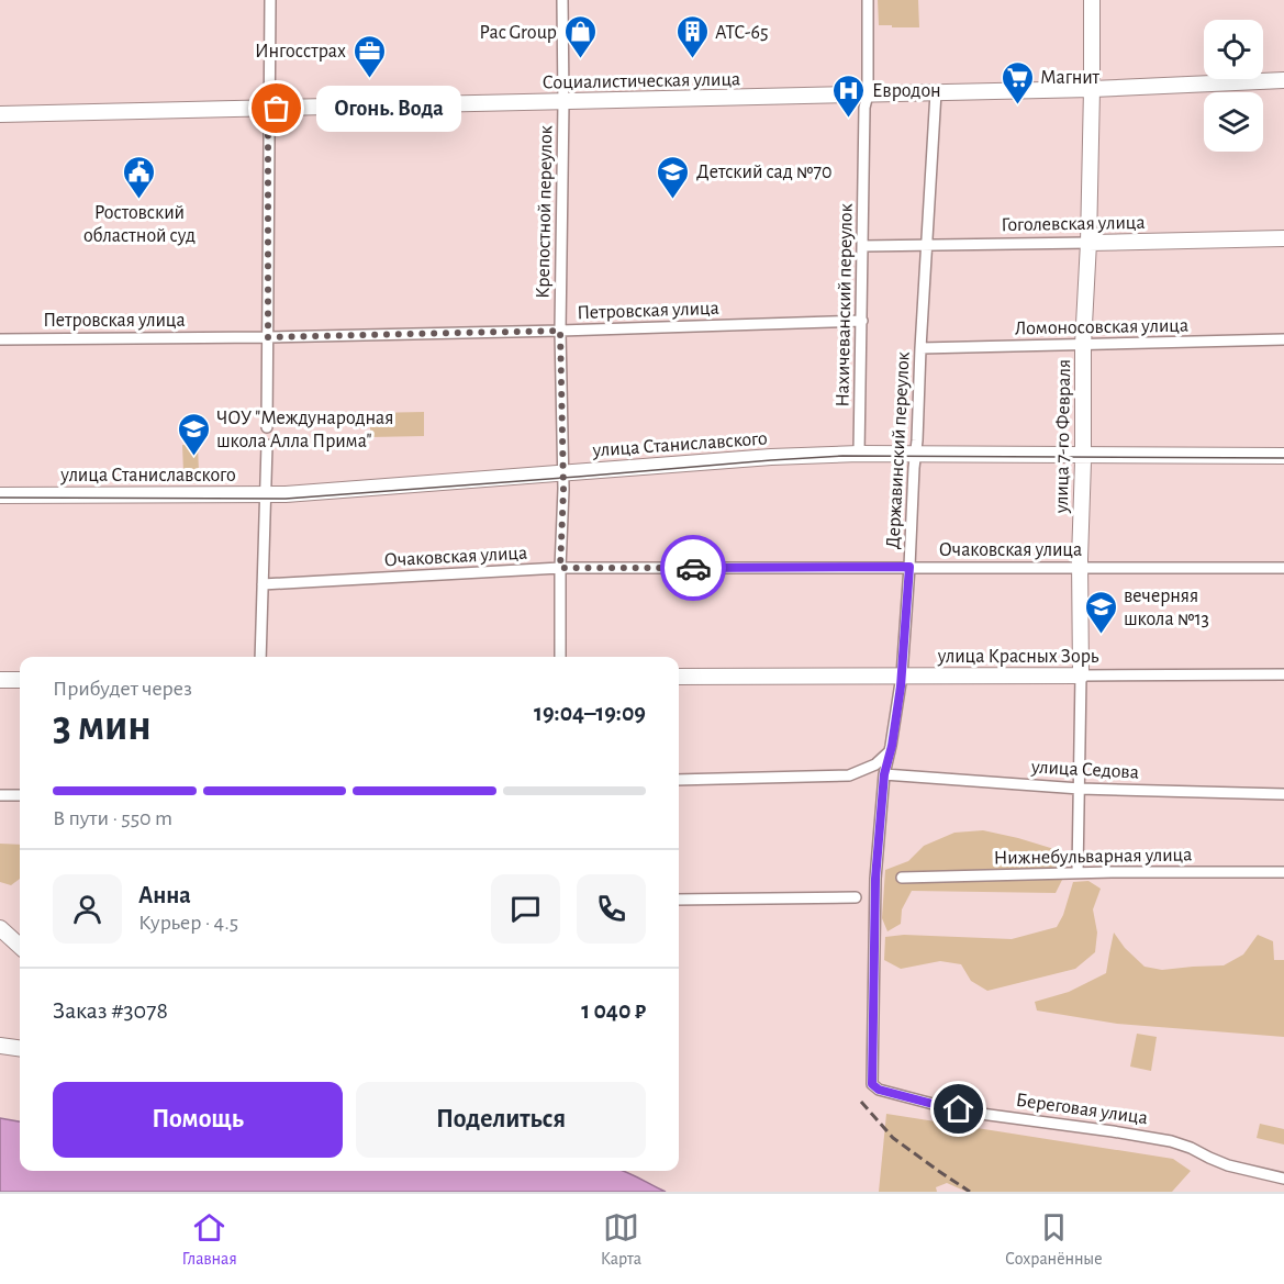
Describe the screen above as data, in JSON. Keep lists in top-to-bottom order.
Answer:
{
  "streets": {
    "street": [
      "Социалистическая улица",
      "Крепостной переулок",
      "Гоголевская улица",
      "Нахичеванский переулок",
      "Петровская улица",
      "Ломоносовская улица",
      "улица 7-го Февраля",
      "улица Станиславского",
      "Державинский переулок",
      "Очаковская улица",
      "улица Красных Зорь",
      "улица Седова",
      "Нижнебульварная улица",
      "Береговая улица"
    ]
  },
  "crossings": [
    ["Социалистическая улица", "Крепостной переулок"],
    ["Социалистическая улица", "Нахичеванский переулок"],
    ["Социалистическая улица", "улица 7-го Февраля"],
    ["Социалистическая улица", "Державинский переулок"],
    ["Крепостной переулок", "Петровская улица"],
    ["Крепостной переулок", "улица Станиславского"],
    ["Крепостной переулок", "Очаковская улица"],
    ["Гоголевская улица", "Нахичеванский переулок"],
    ["Гоголевская улица", "улица 7-го Февраля"],
    ["Гоголевская улица", "Державинский переулок"],
    ["Нахичеванский переулок", "Петровская улица"],
    ["Нахичеванский переулок", "улица Станиславского"],
    ["Ломоносовская улица", "улица 7-го Февраля"],
    ["Ломоносовская улица", "Державинский переулок"],
    ["улица 7-го Февраля", "улица Станиславского"],
    ["улица 7-го Февраля", "Очаковская улица"],
    ["улица 7-го Февраля", "улица Красных Зорь"],
    ["улица 7-го Февраля", "улица Седова"],
    ["улица 7-го Февраля", "Нижнебульварная улица"],
    ["улица Станиславского", "Державинский переулок"],
    ["Державинский переулок", "Очаковская улица"],
    ["Державинский переулок", "улица Красных Зорь"],
    ["Державинский переулок", "улица Седова"],
    ["Державинский переулок", "Береговая улица"]
  ],
  "places": {
    "shop": ["Pac Group"],
    "building": ["АТС-65"],
    "office": ["Ингосстрах"],
    "supermarket": ["Магнит"],
    "other": ["Огонь. Вода"],
    "hospital": ["Евродон"],
    "public building": ["Ростовский областной суд"],
    "school or university": ["Детский сад №70", "ЧОУ \"Международная школа Алла Прима\"", "вечерняя школа №13"]
  },
  "page": {
    "bubble": "Огонь. Вода",
    "heading": ["3 мин", "Прибудет через", "19:04–19:09"],
    "panel": [
      "Анна",
      "Курьер · 4.5",
      "Заказ #3078",
      "1 040 ₽"
    ],
    "bar": "В пути · 550 m",
    "buttons": ["Помощь", "Поделиться"],
    "tabs": ["Главная", "Карта", "Сохранённые"]
  }
}
